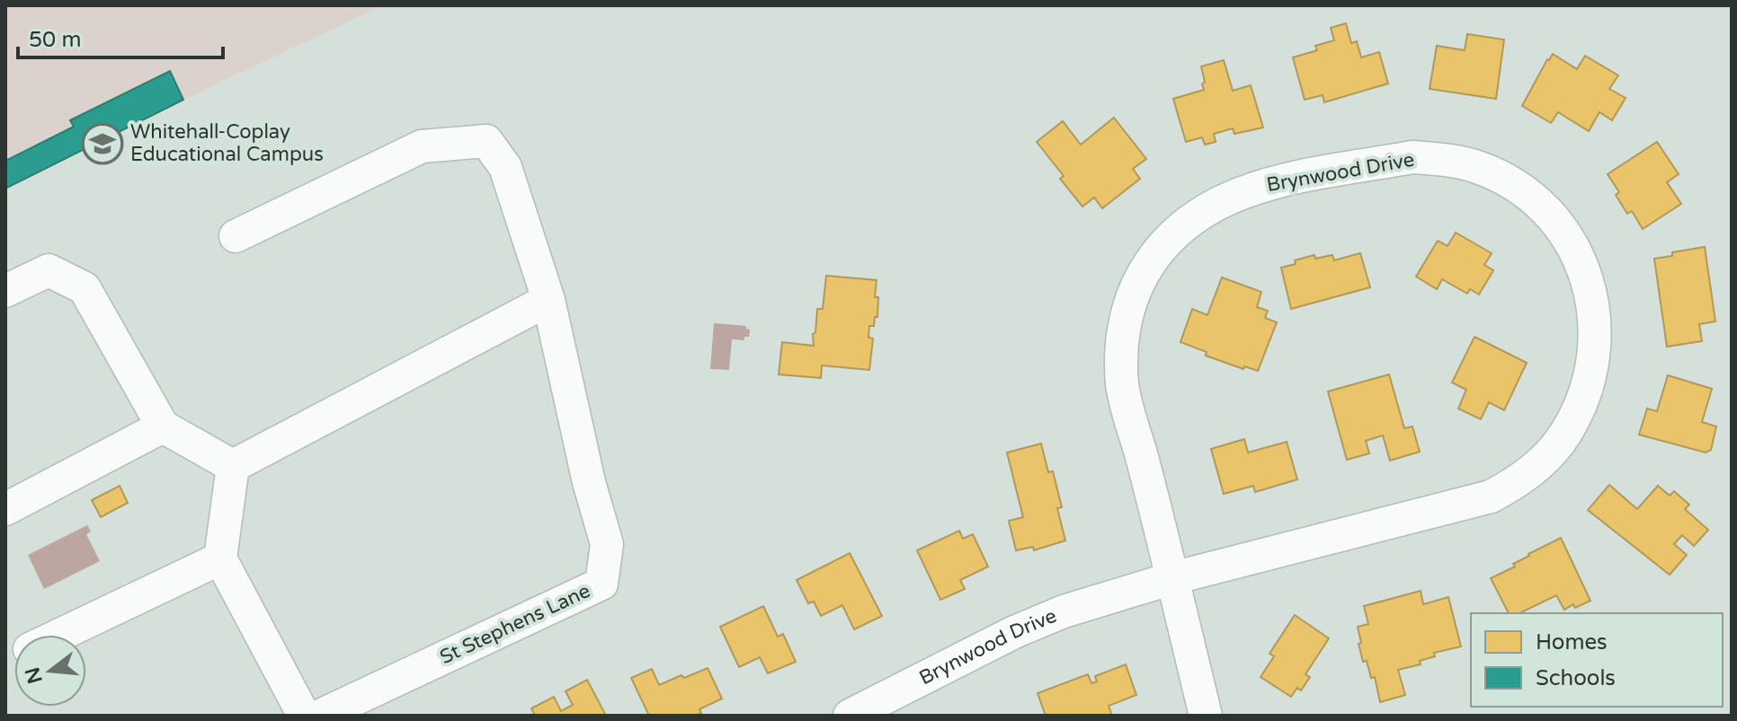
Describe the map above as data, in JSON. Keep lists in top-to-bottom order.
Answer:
{
  "streets": {
    "street": ["Brynwood Drive", "St Stephens Lane"]
  },
  "places": {
    "school or university": ["Whitehall-Coplay Educational Campus"]
  },
  "legend": ["Homes", "Schools"],
  "scale_bar": "50 m",
  "north": "left"
}
